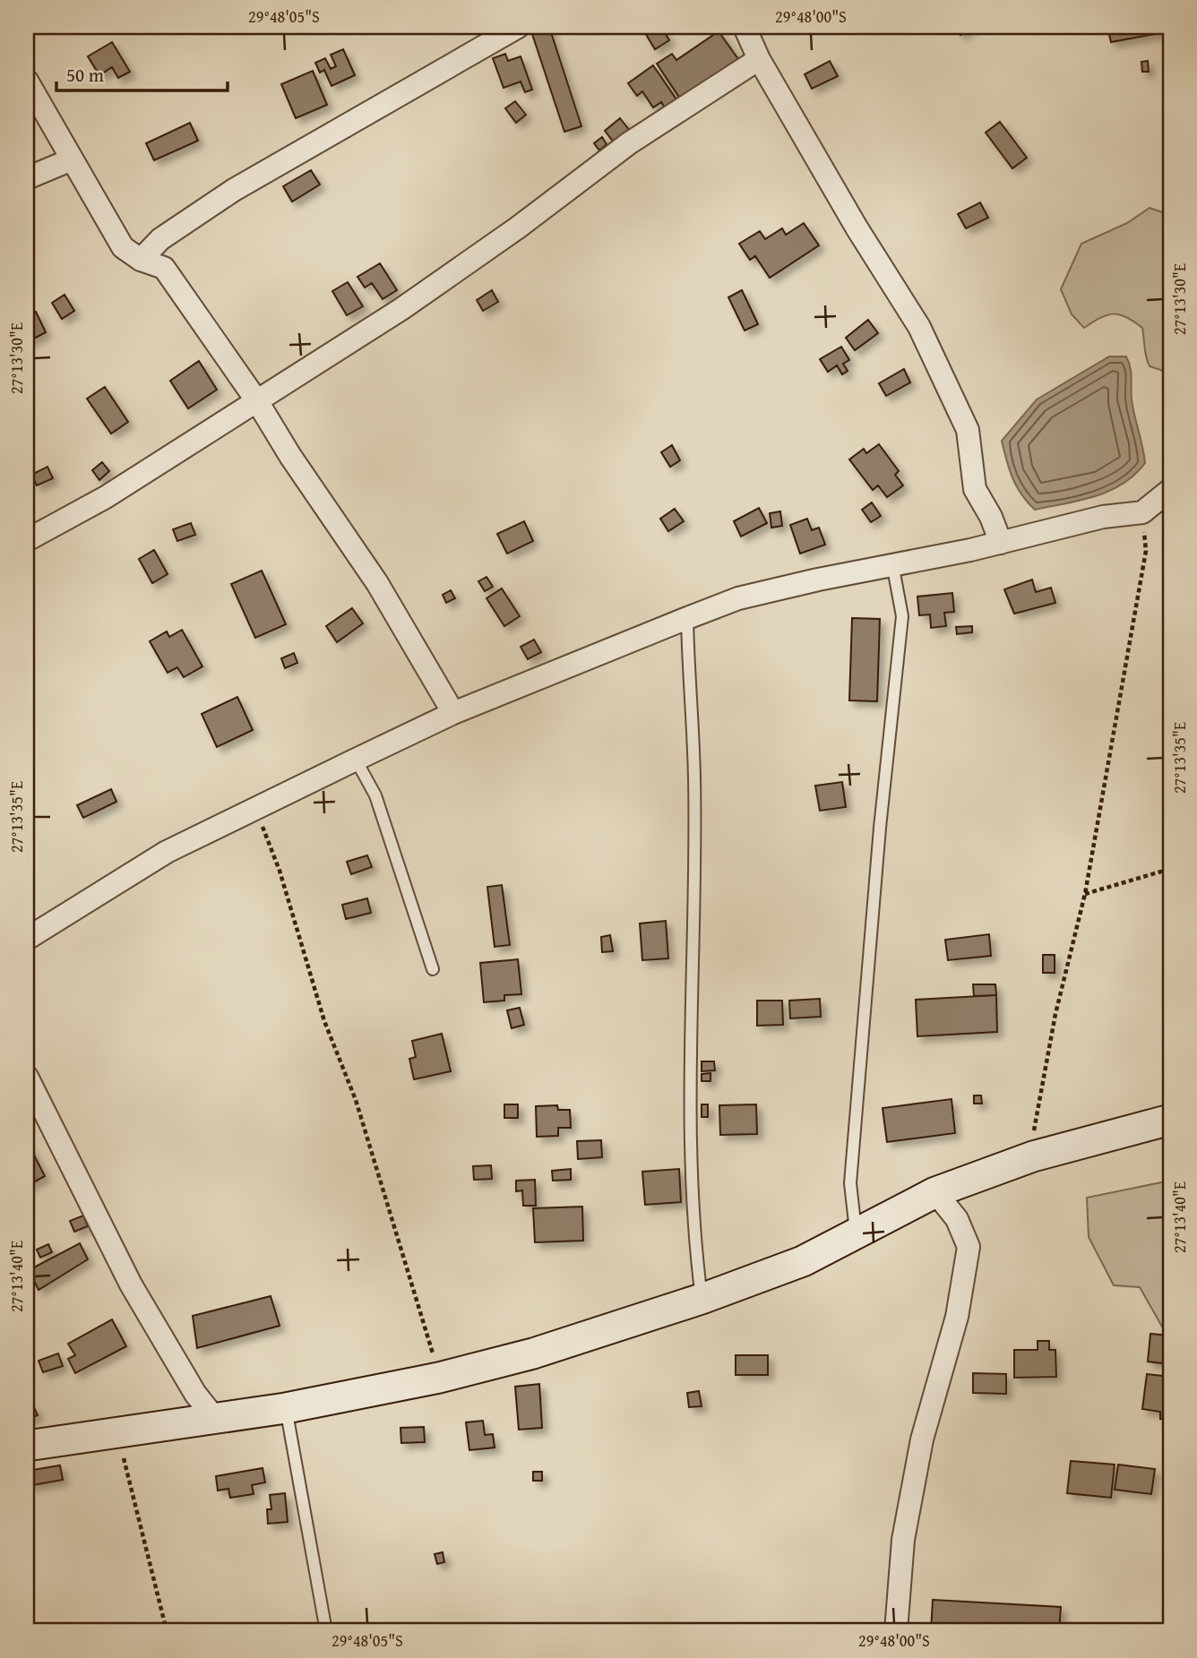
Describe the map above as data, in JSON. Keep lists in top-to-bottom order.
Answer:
{
  "scale_bar": "50 m",
  "coordinates": [
    "29°48'05\"S",
    "29°48'00\"S",
    "27°13'30\"E",
    "27°13'35\"E",
    "27°13'40\"E"
  ]
}
